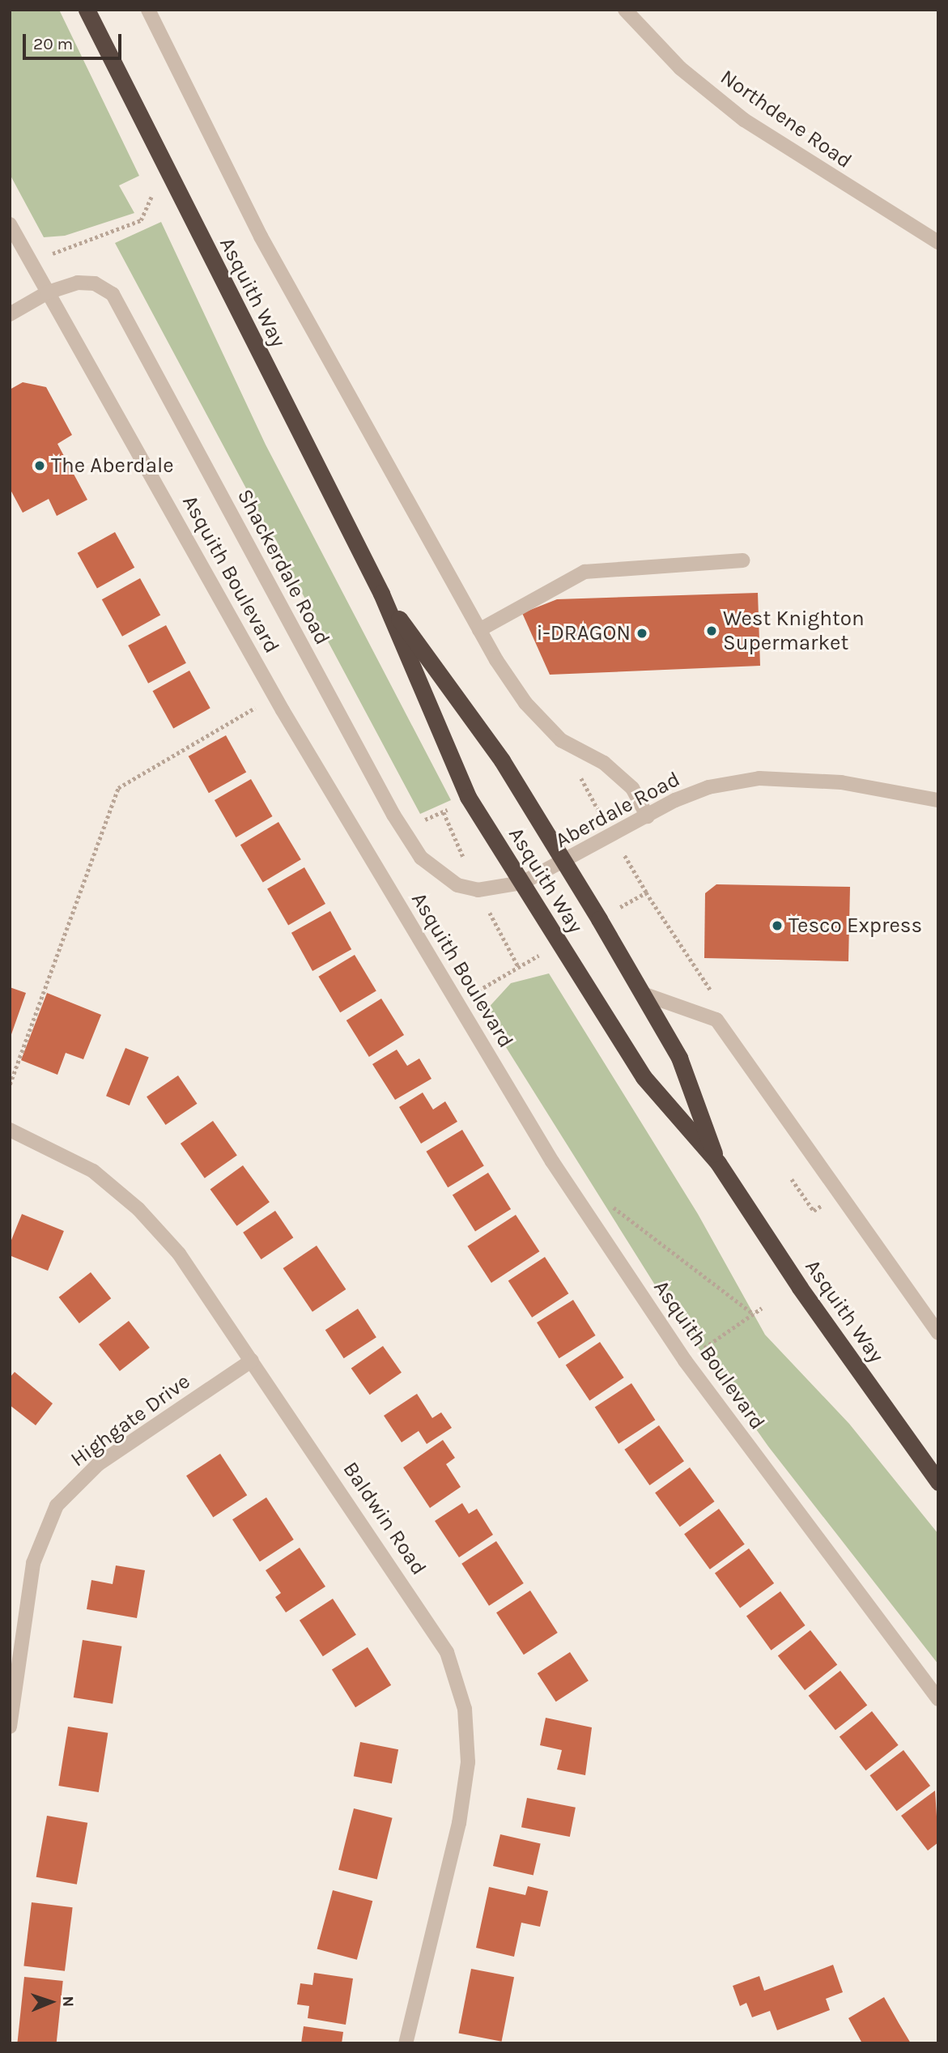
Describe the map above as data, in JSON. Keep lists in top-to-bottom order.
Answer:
{
  "streets": {
    "highway": ["Asquith Way"],
    "street": [
      "Northdene Road",
      "Shackerdale Road",
      "Asquith Boulevard",
      "Aberdale Road",
      "Highgate Drive",
      "Baldwin Road"
    ]
  },
  "crossings": [
    ["Asquith Way", "Shackerdale Road"],
    ["Asquith Way", "Aberdale Road"],
    ["Shackerdale Road", "Asquith Boulevard"],
    ["Shackerdale Road", "Aberdale Road"],
    ["Highgate Drive", "Baldwin Road"]
  ],
  "places": [
    "The Aberdale",
    "West Knighton Supermarket",
    "i-DRAGON",
    "Tesco Express"
  ],
  "scale_bar": "20 m",
  "north": "right"
}
